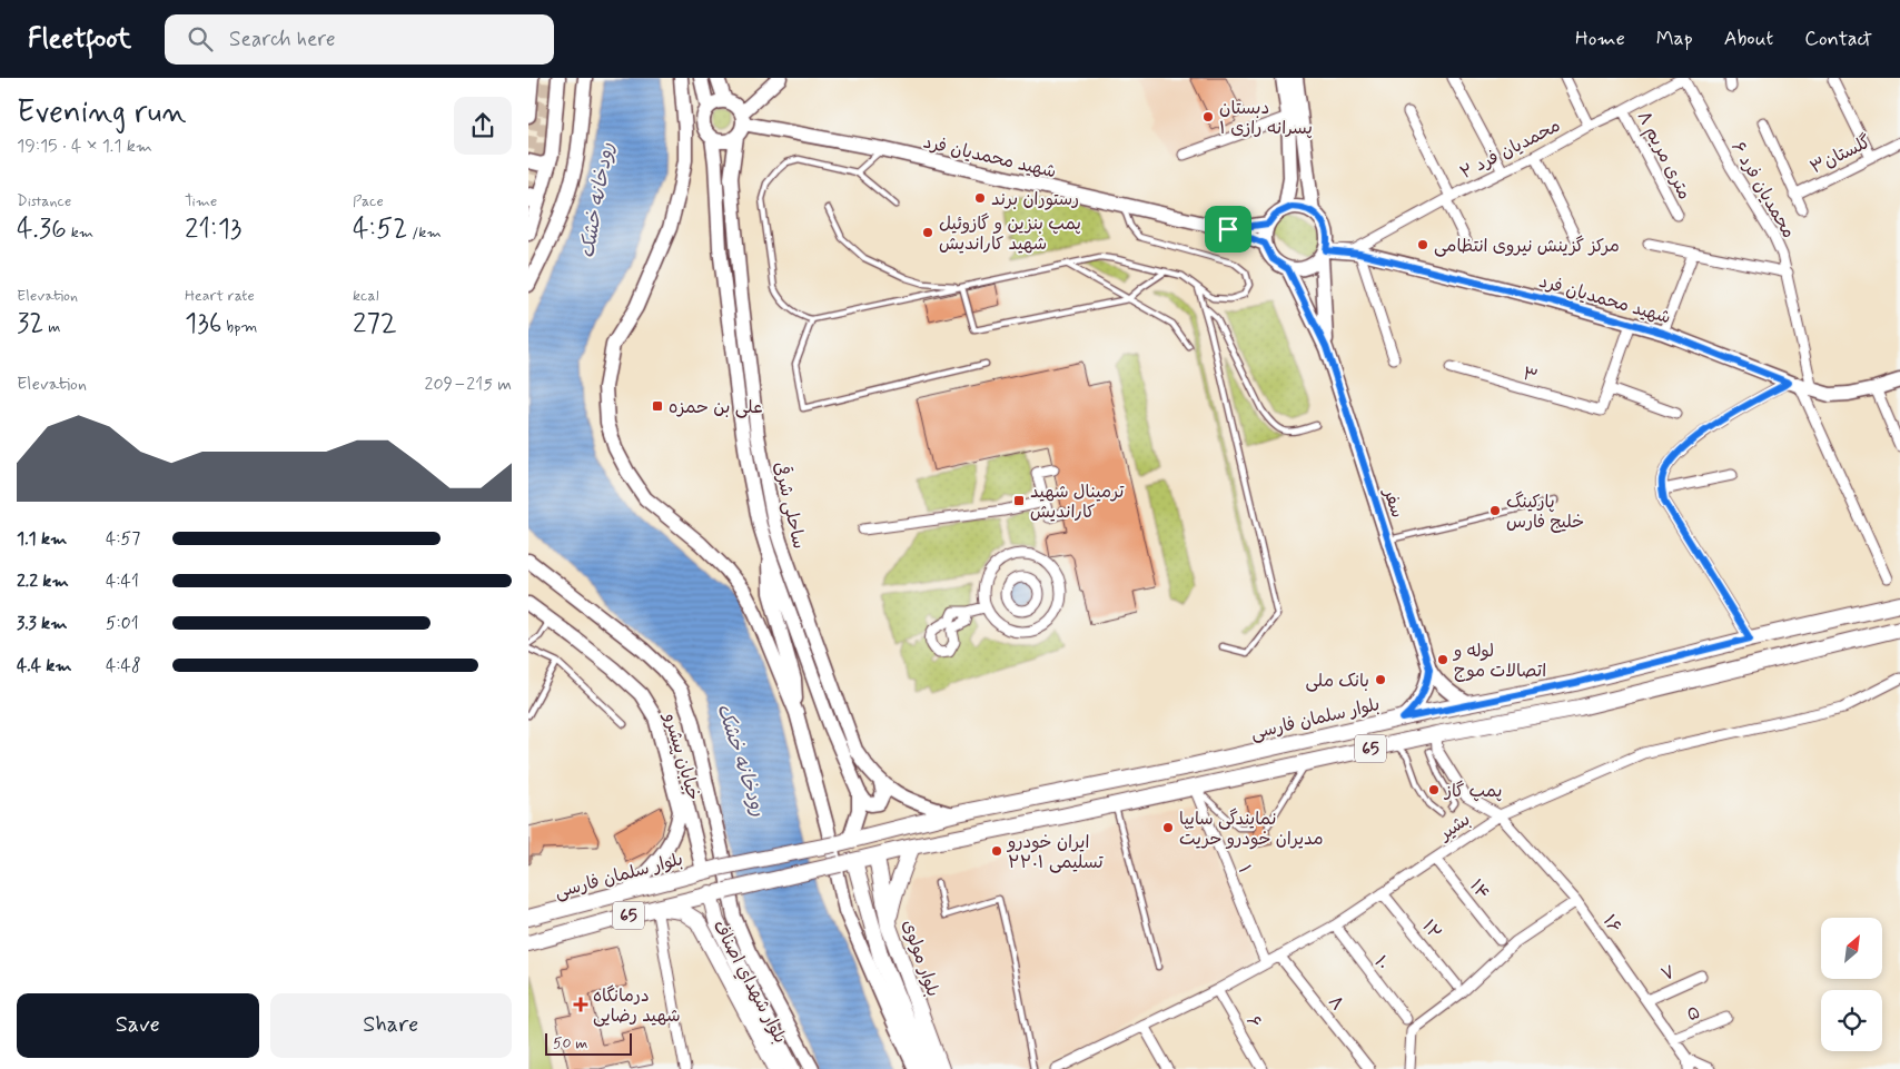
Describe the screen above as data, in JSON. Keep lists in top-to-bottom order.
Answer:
{
  "streets": {
    "main road": [
      "شهید محمدیان فرد",
      "سفر",
      "ساحلی شرقی",
      "بلوار سلمان فارسی",
      "65",
      "خیابان پیشرو",
      "بلوار مولوی",
      "بلوار شهداي اصناف"
    ],
    "street": [
      "۲ محمدیان فرد",
      "گلستان۳",
      "۸ متری مریم",
      "۶ محمدیان فرد",
      "۳",
      "بشیر",
      "۱",
      "۱۴",
      "۱۶",
      "۱۲",
      "۱۰",
      "۷",
      "۸",
      "۵",
      "۶"
    ]
  },
  "crossings": [
    ["۲ محمدیان فرد", "۸ متری مریم"],
    ["۲ محمدیان فرد", "شهید محمدیان فرد"],
    ["۲ محمدیان فرد", "۶ محمدیان فرد"],
    ["شهید محمدیان فرد", "۶ محمدیان فرد"],
    ["شهید محمدیان فرد", "سفر"],
    ["شهید محمدیان فرد", "ساحلی شرقی"],
    ["سفر", "بلوار سلمان فارسی"],
    ["ساحلی شرقی", "بلوار سلمان فارسی"],
    ["ساحلی شرقی", "65"],
    ["بلوار سلمان فارسی", "65"],
    ["بلوار سلمان فارسی", "خیابان پیشرو"],
    ["65", "خیابان پیشرو"],
    ["65", "۱"],
    ["65", "۱۶"],
    ["65", "بلوار مولوی"],
    ["65", "بلوار شهداي اصناف"],
    ["بشیر", "۱"],
    ["بشیر", "۱۴"],
    ["بشیر", "۱۶"],
    ["بشیر", "۱۲"],
    ["بشیر", "۱۰"],
    ["بشیر", "۸"],
    ["بشیر", "۶"],
    ["۱۶", "۷"],
    ["۱۶", "۵"]
  ],
  "water": ["رودخانه خشک"],
  "places": {
    "other": [
      "دبستان پسرانه رازی ۱",
      "رستوران برند",
      "پمپ بنزین و گازوئیل شهید کاراندیش",
      "مرکز گزینش نیروی انتظامی",
      "پارکینگ خلیج فارس",
      "لوله و اتصالات موج",
      "بانک ملی",
      "پمپ گاز",
      "نمایندگی سایپا مدیران خودرو حریت",
      "ایران خودرو تسلیمی ۲۲۰۱"
    ],
    "transit": ["علی بن حمزه", "ترمینال شهید کاراندیش"],
    "health": ["درمانگاه شهید رضایی"]
  },
  "scale_bar": "50 m",
  "north": "top right",
  "page": {
    "header": "Fleetfoot",
    "search": "Search here",
    "nav": [
      "Home",
      "Map",
      "About",
      "Contact"
    ],
    "heading": ["Evening run", "19:15 · 4 × 1.1 km"],
    "stats": [
      ["Distance", "4.36 km"],
      ["Time", "21:13"],
      ["Pace", "4:52 /km"],
      ["Elevation", "32 m"],
      ["Heart rate", "136 bpm"],
      ["kcal", "272"]
    ],
    "chart": ["Elevation", "209–215 m"],
    "list": [
      {
        "name": "1.1 km",
        "note": "4:57"
      },
      {
        "name": "2.2 km",
        "note": "4:41"
      },
      {
        "name": "3.3 km",
        "note": "5:01"
      },
      {
        "name": "4.4 km",
        "note": "4:48"
      }
    ],
    "buttons": ["Save", "Share"],
    "scale": "50 m"
  }
}
